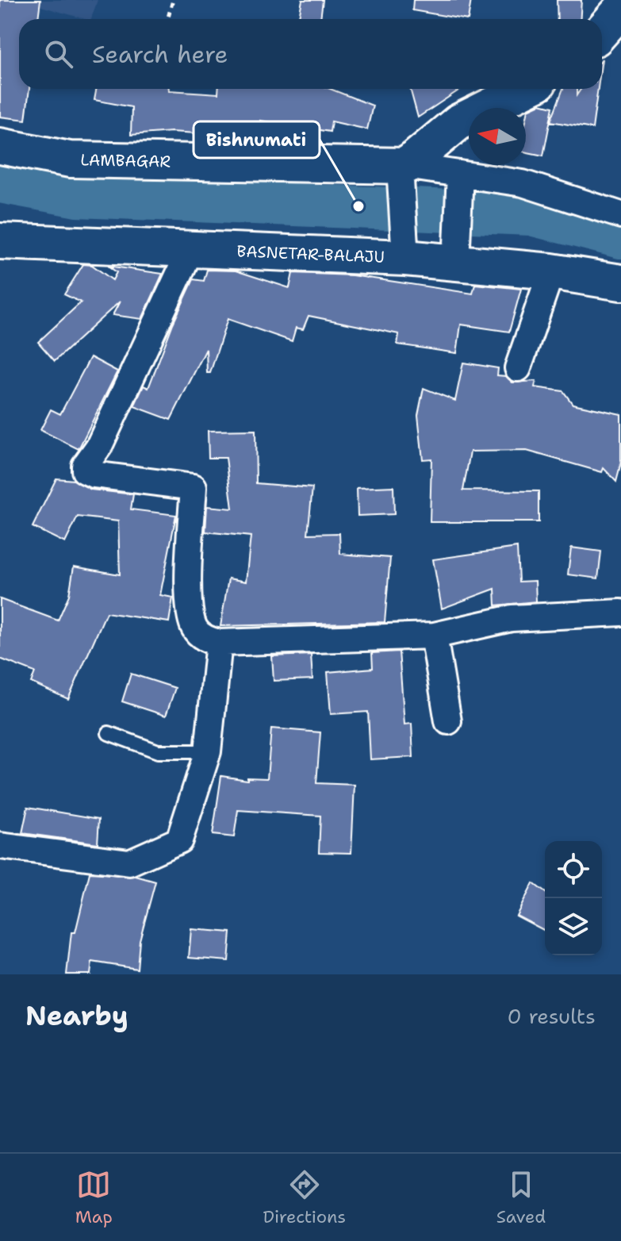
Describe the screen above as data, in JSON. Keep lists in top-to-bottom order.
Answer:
{
  "streets": {
    "street": ["LAMBAGAR", "BASNETAR-BALAJU"]
  },
  "places": ["Bishnumati"],
  "north": "left",
  "page": {
    "search": "Search here",
    "heading": ["Nearby", "0 results"],
    "nav": ["Map", "Directions", "Saved"]
  }
}
